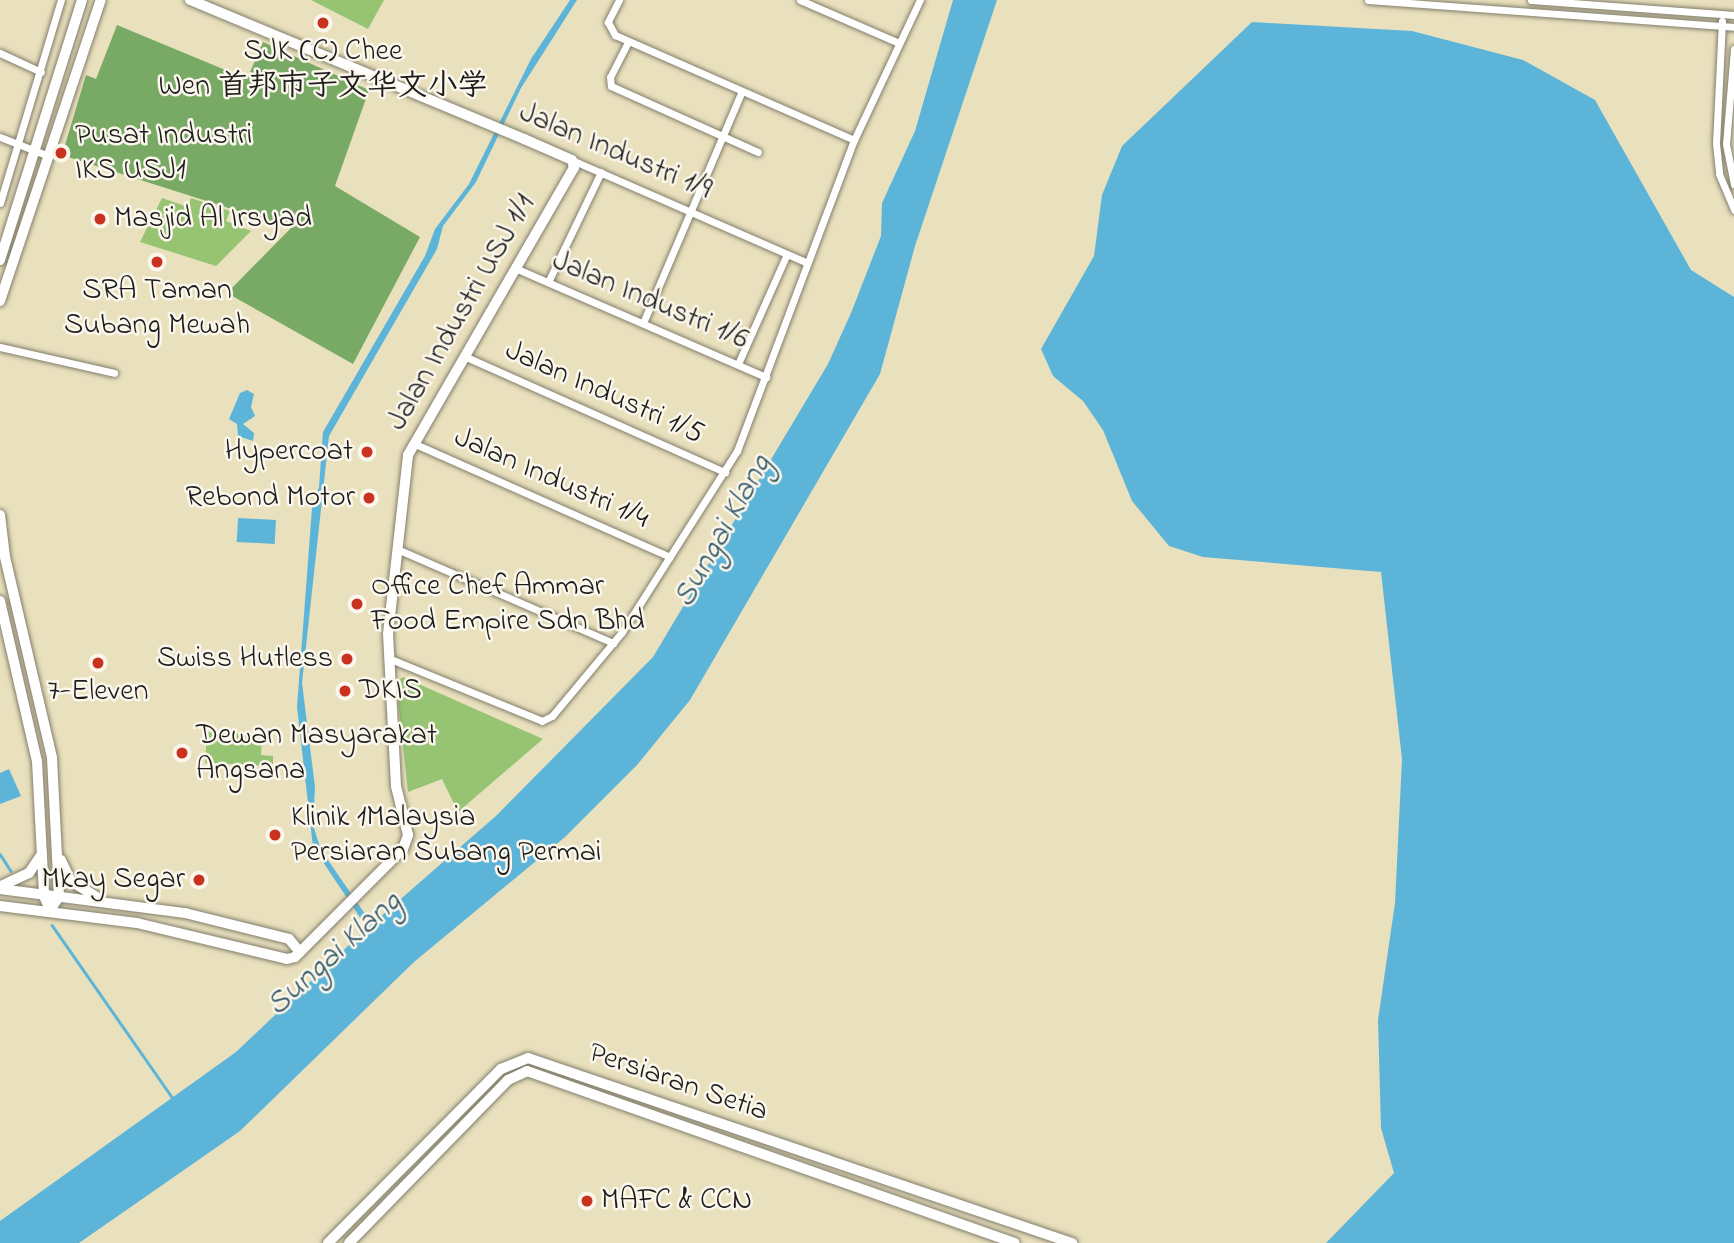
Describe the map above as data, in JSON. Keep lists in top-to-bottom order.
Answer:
{
  "streets": {
    "street": [
      "Jalan Industri 1/9",
      "Jalan Industri 1/6",
      "Jalan Industri USJ 1/1",
      "Jalan Industri 1/5",
      "Jalan Industri 1/4",
      "Persiaran Setia"
    ]
  },
  "crossings": [
    ["Jalan Industri 1/9", "Jalan Industri USJ 1/1"],
    ["Jalan Industri 1/6", "Jalan Industri USJ 1/1"],
    ["Jalan Industri USJ 1/1", "Jalan Industri 1/5"],
    ["Jalan Industri USJ 1/1", "Jalan Industri 1/4"]
  ],
  "water": ["Sungai Klang"],
  "places": [
    "SJK (C) Chee Wen 首邦市子文华文小学",
    "Pusat Industri IKS USJ1",
    "Masjid Al Irsyad",
    "SRA Taman Subang Mewah",
    "Hypercoat",
    "Rebond Motor",
    "Office Chef Ammar Food Empire Sdn Bhd",
    "Swiss Hutless",
    "7-Eleven",
    "DKIS",
    "Dewan Masyarakat Angsana",
    "Klinik 1Malaysia Persiaran Subang Permai",
    "Mkay Segar",
    "MAFC & CCN"
  ]
}
